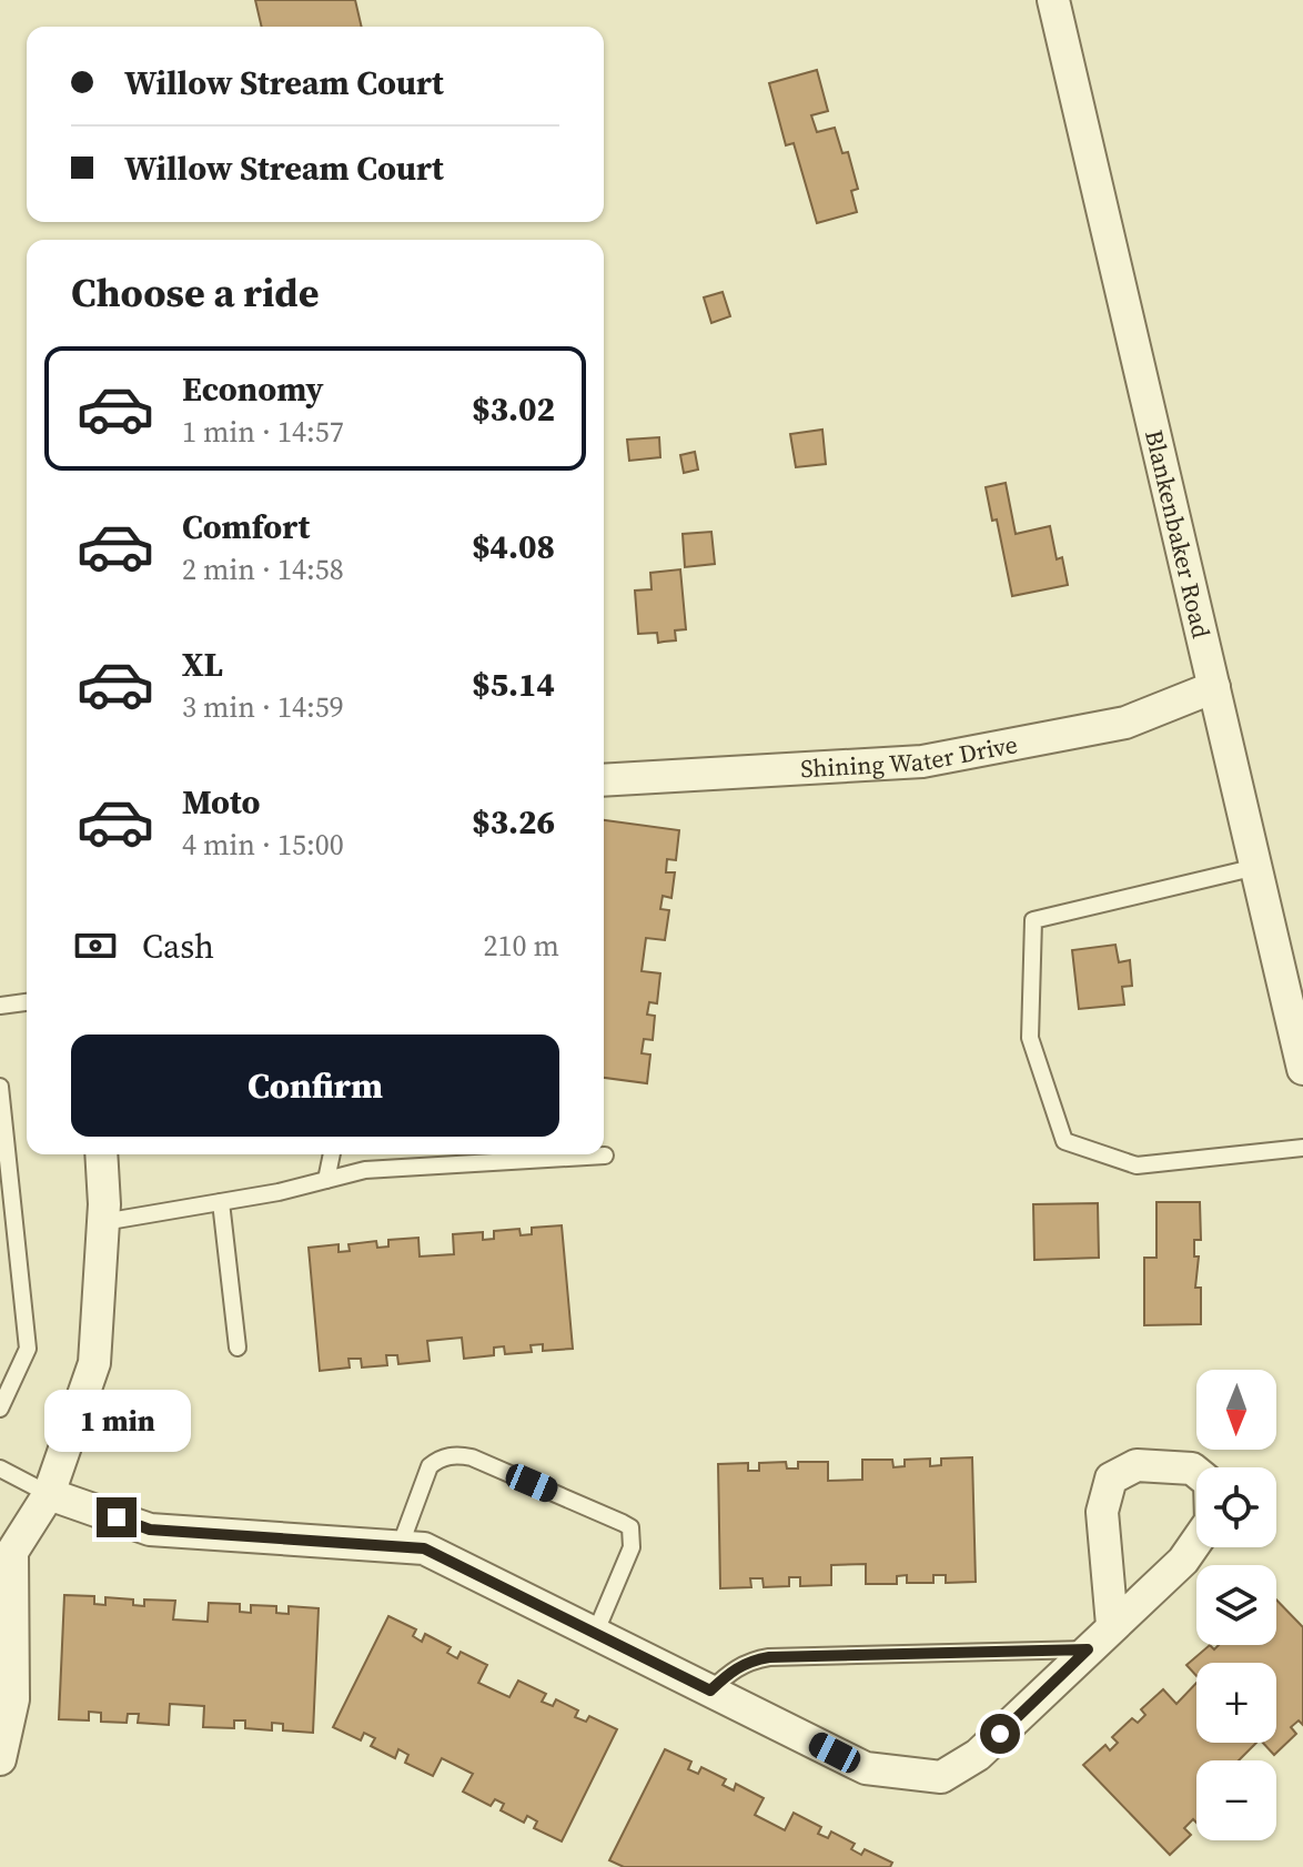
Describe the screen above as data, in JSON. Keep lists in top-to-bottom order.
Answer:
{
  "streets": {
    "street": ["Blankenbaker Road", "Shining Water Drive"]
  },
  "crossings": [
    ["Blankenbaker Road", "Shining Water Drive"]
  ],
  "north": "bottom",
  "page": {
    "banner": ["Willow Stream Court", "Willow Stream Court"],
    "heading": "Choose a ride",
    "list": [
      {
        "name": "Economy",
        "note": "1 min · 14:57",
        "value": "$3.02"
      },
      {
        "name": "Comfort",
        "note": "2 min · 14:58",
        "value": "$4.08"
      },
      {
        "name": "XL",
        "note": "3 min · 14:59",
        "value": "$5.14"
      },
      {
        "name": "Moto",
        "note": "4 min · 15:00",
        "value": "$3.26"
      }
    ],
    "pay": ["Cash", "210 m"],
    "buttons": "Confirm",
    "map_buttons": ["+", "−"],
    "bubble": "1 min"
  }
}
